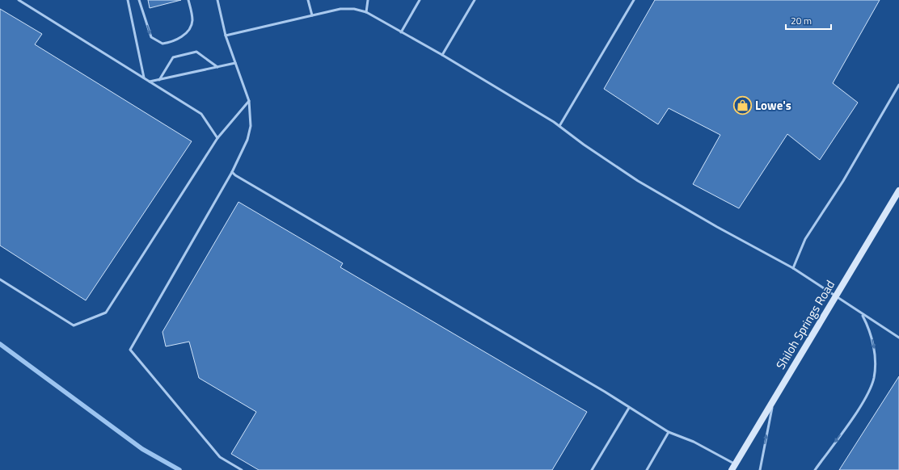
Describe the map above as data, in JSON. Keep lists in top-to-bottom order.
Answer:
{
  "streets": {
    "street": ["Shiloh Springs Road"]
  },
  "places": {
    "shop": ["Lowe's"]
  },
  "scale_bar": "20 m"
}
